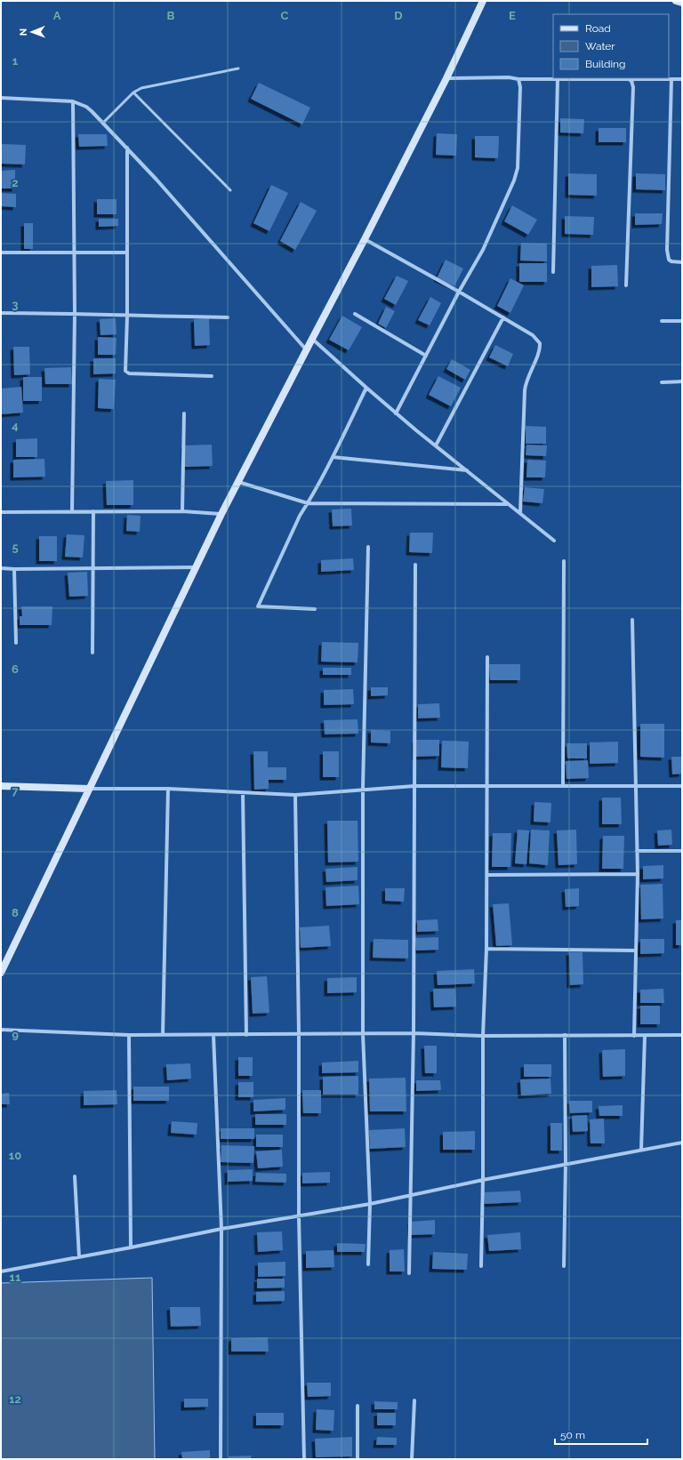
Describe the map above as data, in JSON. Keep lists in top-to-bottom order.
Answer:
{
  "legend": ["Road", "Water", "Building"],
  "scale_bar": "50 m",
  "north": "left",
  "grid": {
    "columns": [
      "A",
      "B",
      "C",
      "D",
      "E"
    ],
    "rows": [
      "1",
      "2",
      "3",
      "4",
      "5",
      "6",
      "7",
      "8",
      "9",
      "10",
      "11",
      "12"
    ]
  }
}
